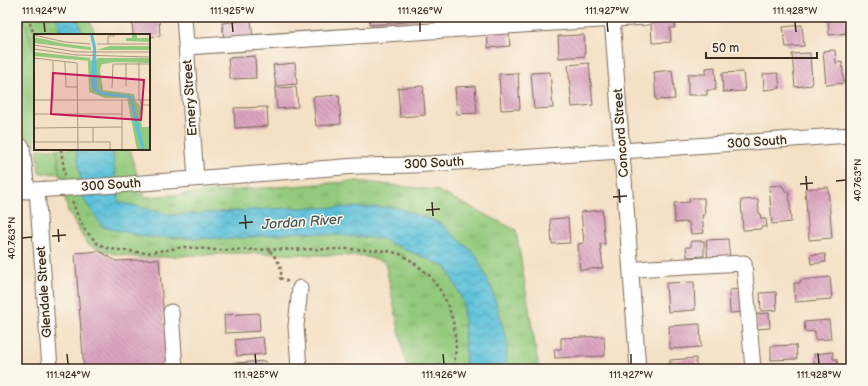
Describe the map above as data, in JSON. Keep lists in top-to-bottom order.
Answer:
{
  "streets": {
    "street": [
      "Emery Street",
      "Concord Street",
      "300 South",
      "Glendale Street"
    ]
  },
  "crossings": [
    ["Emery Street", "300 South"],
    ["Concord Street", "300 South"],
    ["300 South", "Glendale Street"]
  ],
  "water": ["Jordan River"],
  "scale_bar": "50 m",
  "coordinates": [
    "111.924°W",
    "111.925°W",
    "111.926°W",
    "111.927°W",
    "111.928°W",
    "40.763°N"
  ]
}
